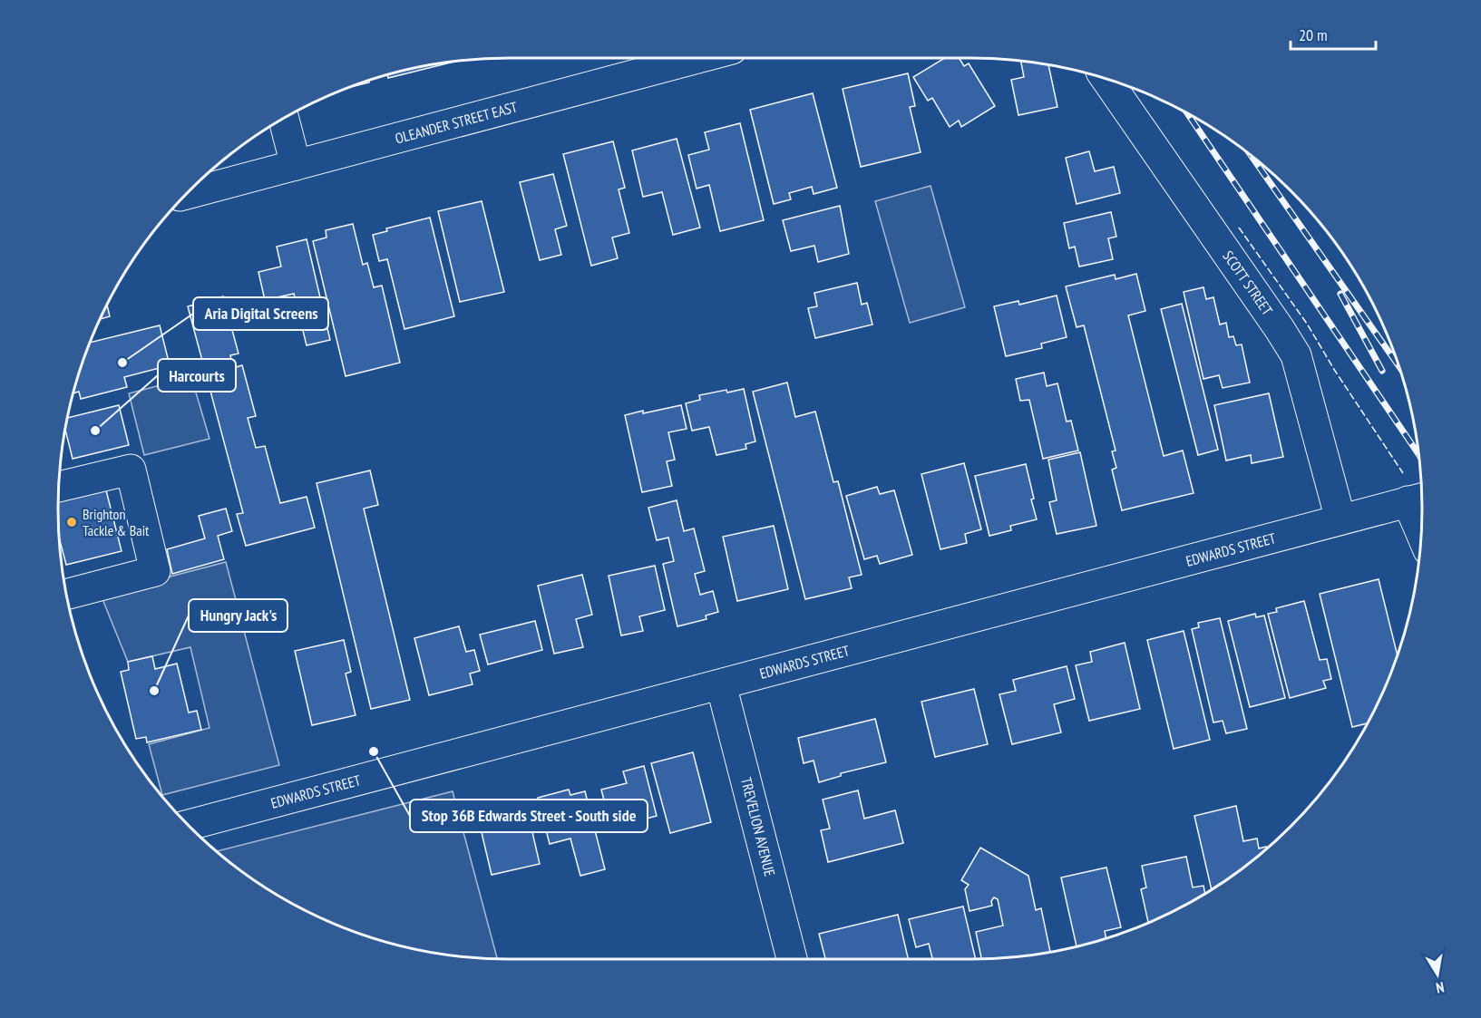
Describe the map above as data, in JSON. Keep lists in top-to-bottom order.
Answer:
{
  "streets": {
    "street": [
      "OLEANDER STREET EAST",
      "SCOTT STREET",
      "EDWARDS STREET",
      "TREVELION AVENUE"
    ]
  },
  "crossings": [
    ["SCOTT STREET", "EDWARDS STREET"],
    ["EDWARDS STREET", "TREVELION AVENUE"]
  ],
  "places": [
    "Aria Digital Screens",
    "Harcourts",
    "Brighton Tackle & Bait",
    "Hungry Jack's",
    "Stop 36B Edwards Street - South side"
  ],
  "scale_bar": "20 m",
  "north": "bottom"
}
